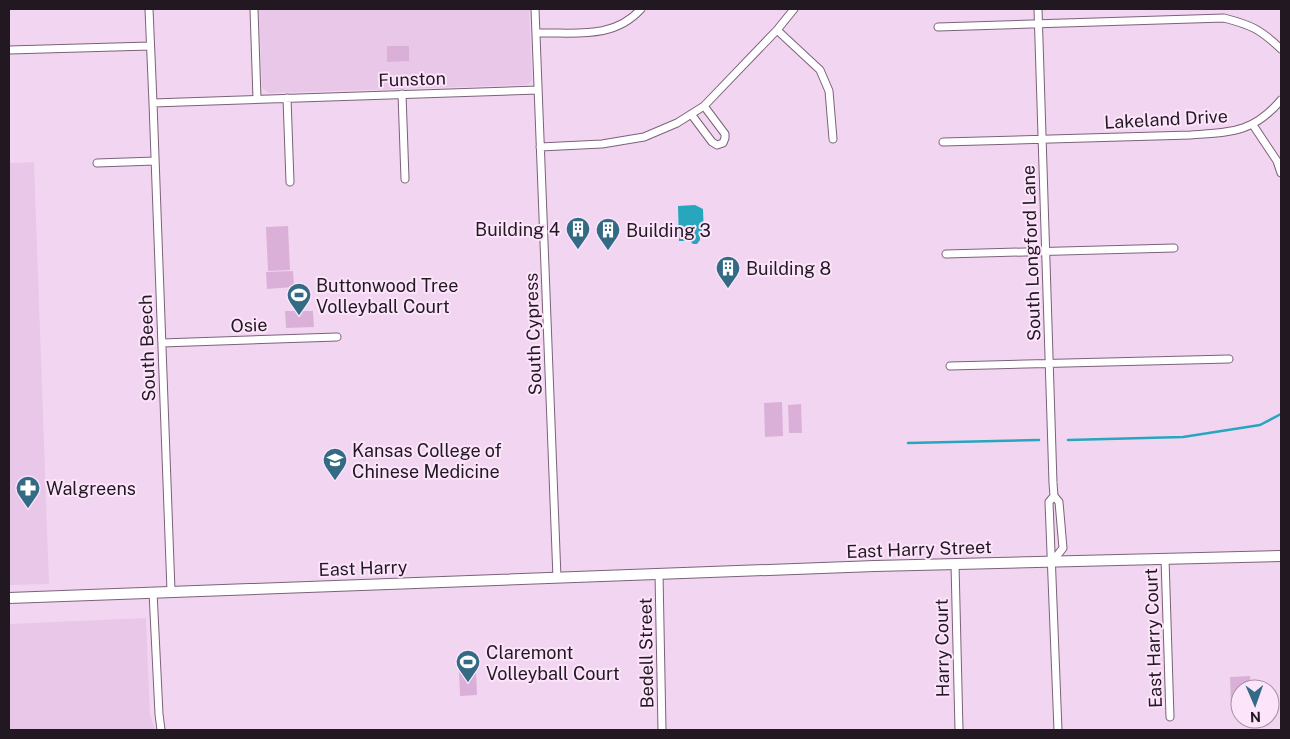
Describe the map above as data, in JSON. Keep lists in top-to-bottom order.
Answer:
{
  "streets": {
    "main road": ["East Harry Street", "East Harry"],
    "street": [
      "Funston",
      "Lakeland Drive",
      "South Longford Lane",
      "Osie",
      "South Cypress",
      "South Beech",
      "East Harry Court",
      "Harry Court",
      "Bedell Street"
    ]
  },
  "crossings": [
    ["Funston", "South Cypress"],
    ["Lakeland Drive", "South Longford Lane"],
    ["South Longford Lane", "East Harry Street"],
    ["Osie", "South Beech"],
    ["South Cypress", "East Harry Street"],
    ["South Cypress", "East Harry"],
    ["South Beech", "East Harry"],
    ["East Harry Street", "East Harry"],
    ["East Harry Street", "East Harry Court"],
    ["East Harry Street", "Harry Court"],
    ["East Harry Street", "Bedell Street"]
  ],
  "places": {
    "building": ["Building 4", "Building 3", "Building 8"],
    "sports": ["Buttonwood Tree Volleyball Court", "Claremont Volleyball Court"],
    "school or university": ["Kansas College of Chinese Medicine"],
    "pharmacy": ["Walgreens"]
  },
  "north": "bottom"
}
